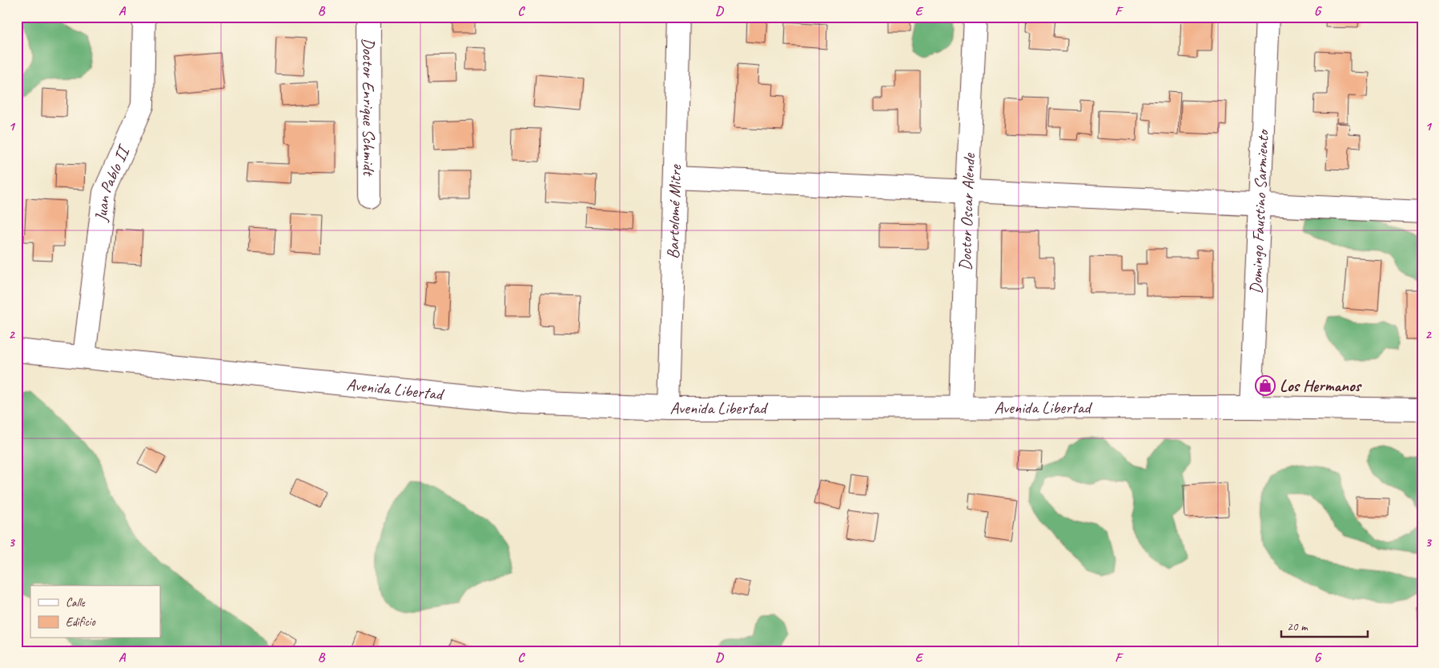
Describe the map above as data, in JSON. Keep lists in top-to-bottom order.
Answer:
{
  "streets": {
    "street": [
      "Doctor Enrique Schmidt",
      "Juan Pablo II",
      "Doctor Oscar Alende",
      "Domingo Faustino Sarmiento",
      "Bartolomé Mitre",
      "Avenida Libertad"
    ]
  },
  "crossings": [
    ["Juan Pablo II", "Avenida Libertad"],
    ["Doctor Oscar Alende", "Avenida Libertad"],
    ["Domingo Faustino Sarmiento", "Avenida Libertad"],
    ["Bartolomé Mitre", "Avenida Libertad"]
  ],
  "places": {
    "shop": ["Los Hermanos"]
  },
  "legend": ["Calle", "Edificio"],
  "scale_bar": "20 m",
  "grid": {
    "columns": [
      "A",
      "B",
      "C",
      "D",
      "E",
      "F",
      "G"
    ],
    "rows": ["1", "2", "3"]
  }
}
